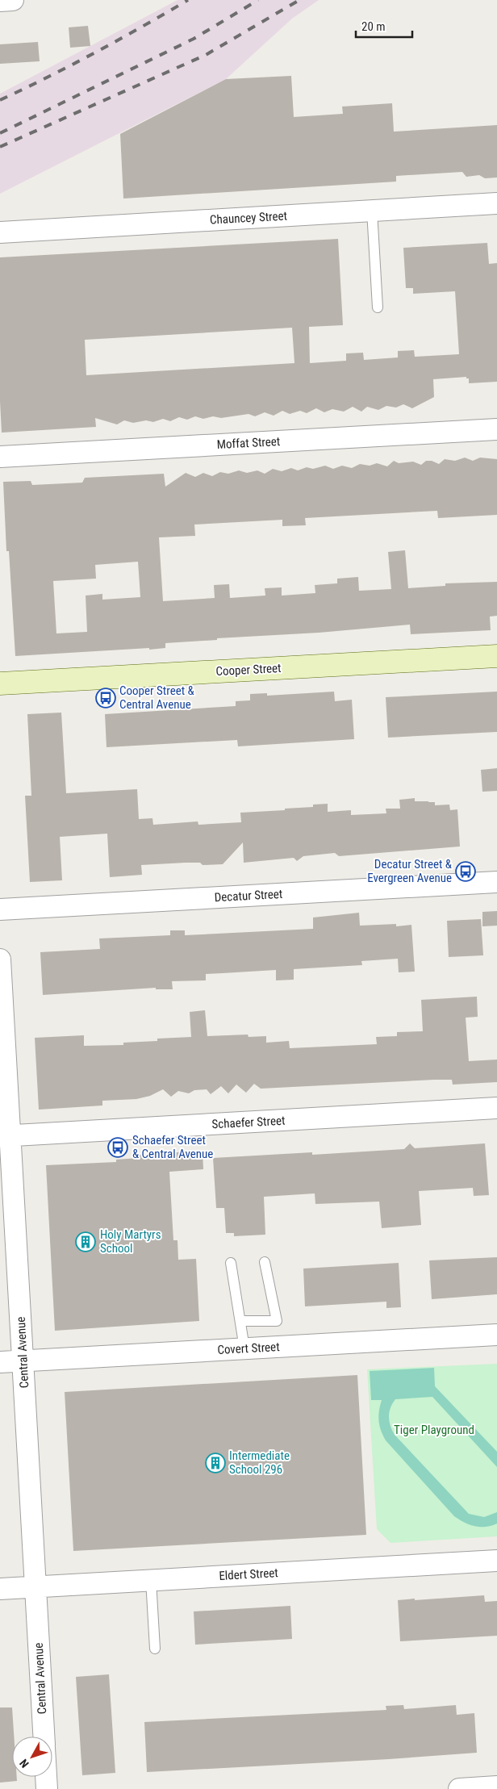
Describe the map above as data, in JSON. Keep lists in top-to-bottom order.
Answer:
{
  "streets": {
    "main road": ["Cooper Street"],
    "street": [
      "Chauncey Street",
      "Moffat Street",
      "Decatur Street",
      "Schaefer Street",
      "Covert Street",
      "Central Avenue",
      "Eldert Street"
    ]
  },
  "crossings": [
    ["Schaefer Street", "Central Avenue"],
    ["Covert Street", "Central Avenue"],
    ["Central Avenue", "Eldert Street"]
  ],
  "parks": ["Tiger Playground"],
  "places": {
    "bus stop": ["Cooper Street & Central Avenue", "Decatur Street & Evergreen Avenue", "Schaefer Street & Central Avenue"],
    "building": ["Holy Martyrs School", "Intermediate School 296"]
  },
  "scale_bar": "20 m",
  "north": "bottom left"
}
